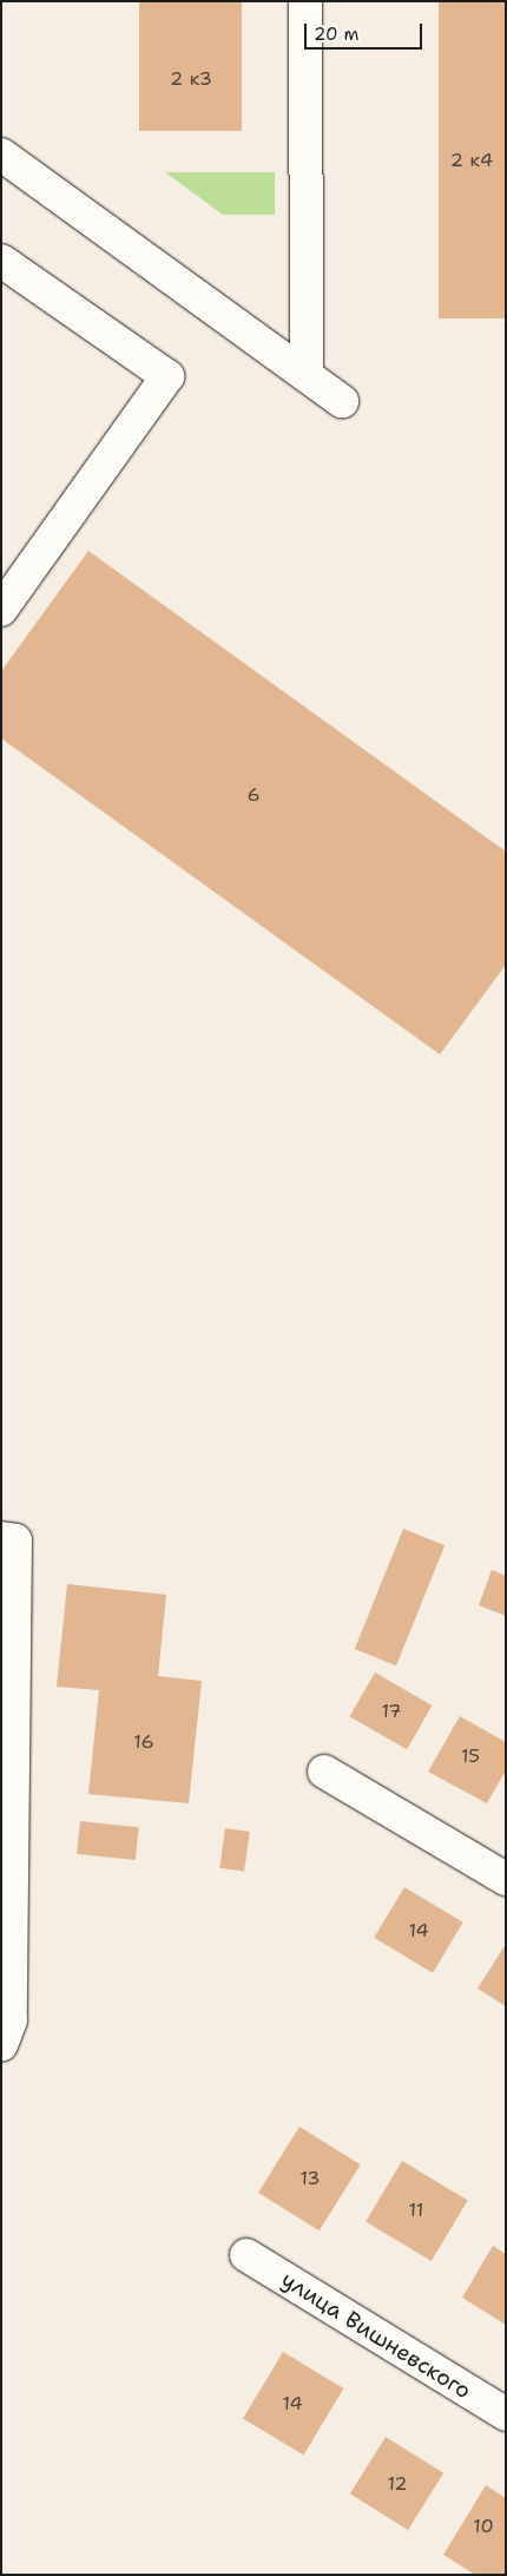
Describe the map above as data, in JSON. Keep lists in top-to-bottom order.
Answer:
{
  "streets": {
    "street": ["улица Вишневского"]
  },
  "house_numbers": [
    "2 к3",
    "2 к4",
    "6",
    "17",
    "16",
    "15",
    "14",
    "13",
    "11",
    "14",
    "12",
    "10"
  ],
  "scale_bar": "20 m"
}
